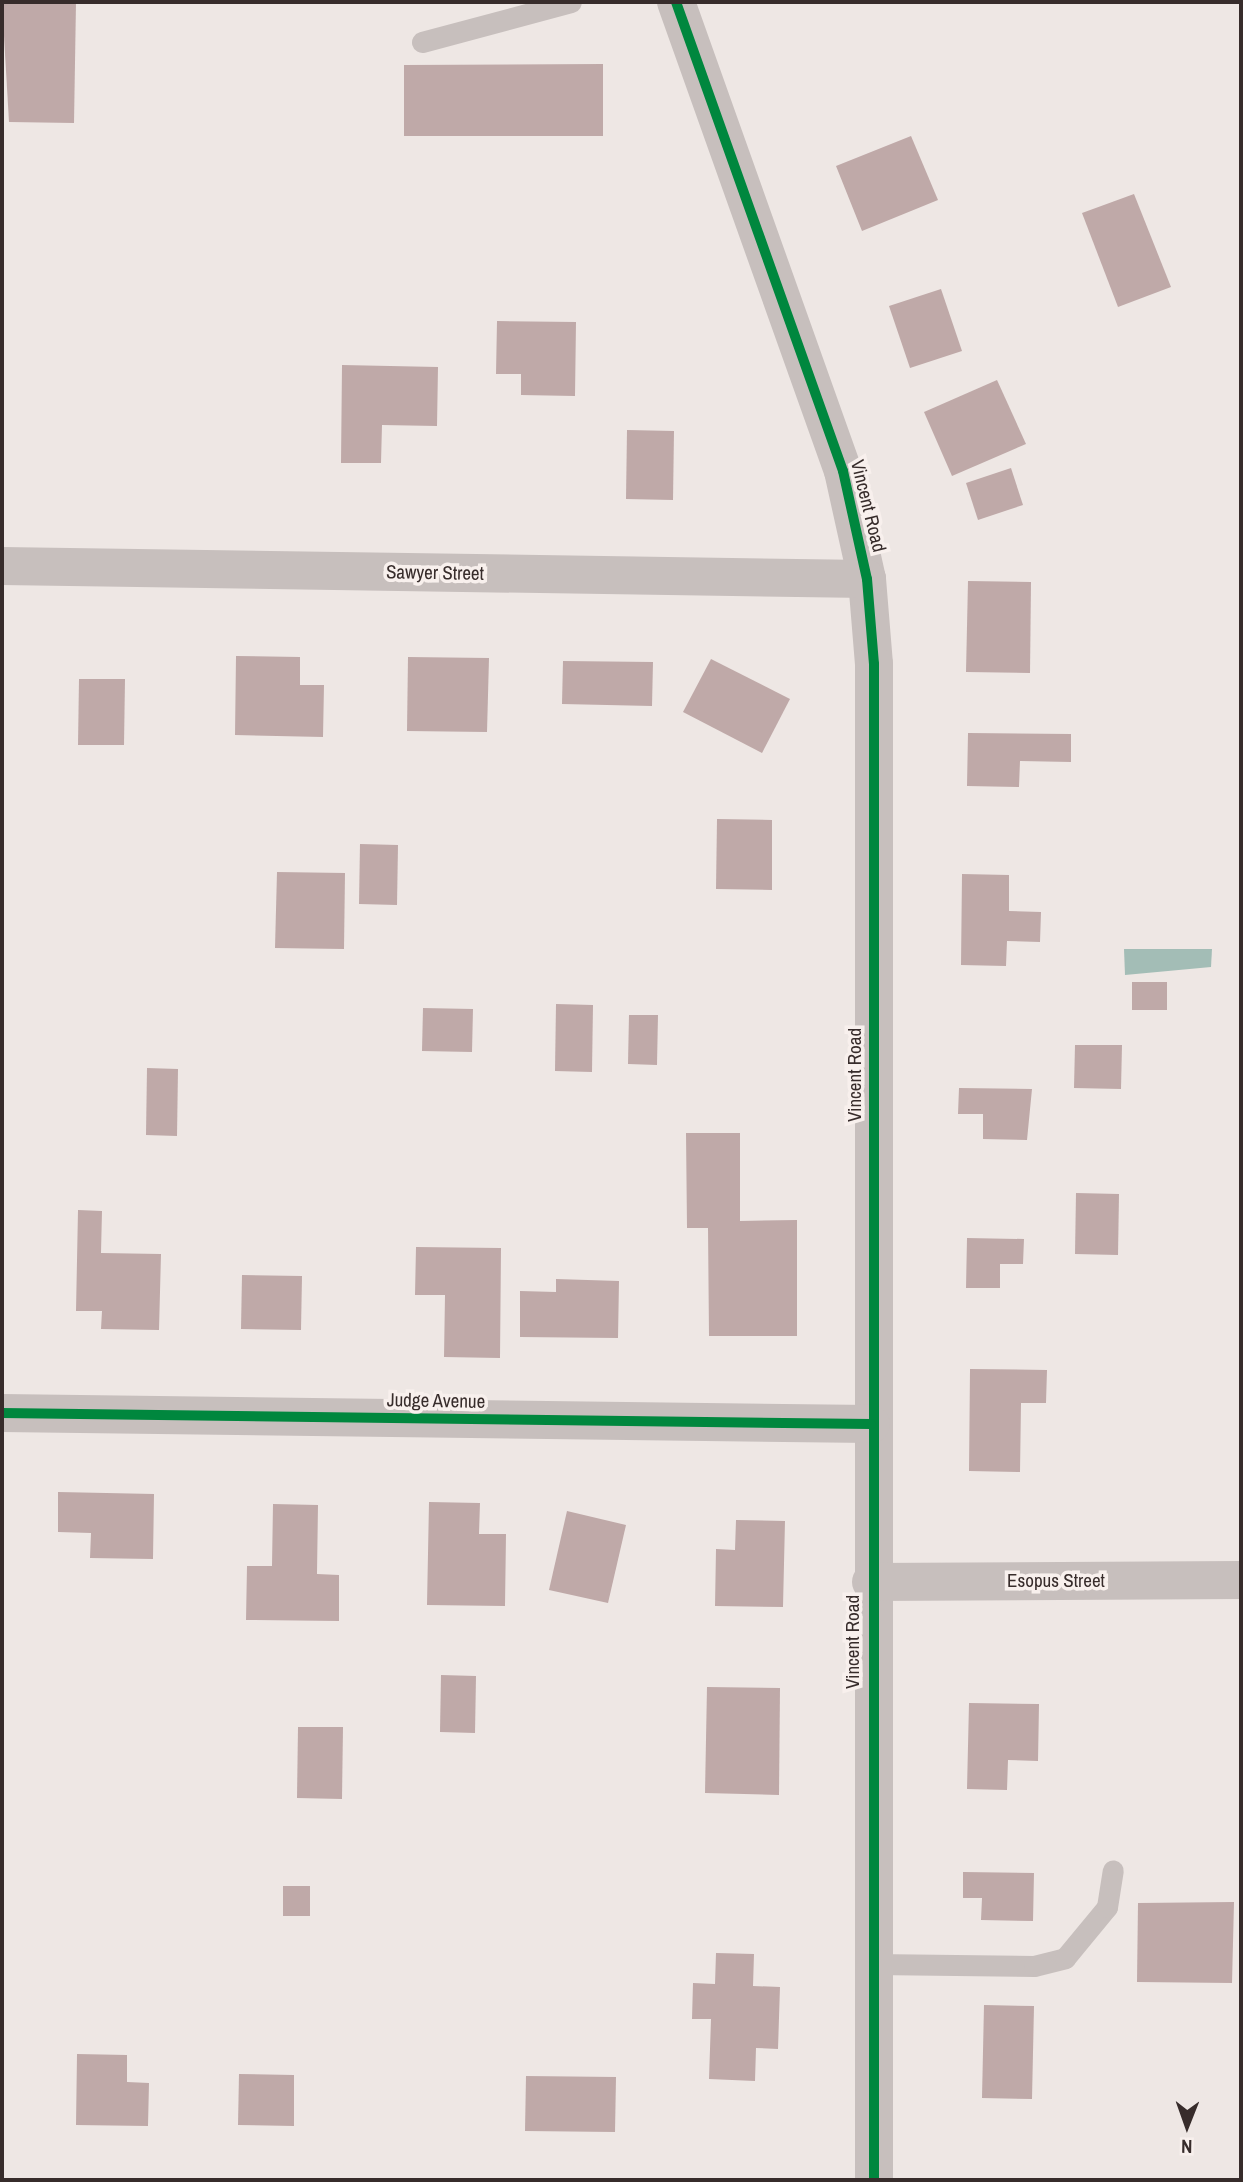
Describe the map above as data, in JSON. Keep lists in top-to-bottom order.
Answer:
{
  "streets": {
    "street": [
      "Vincent Road",
      "Sawyer Street",
      "Judge Avenue",
      "Esopus Street"
    ]
  },
  "crossings": [
    ["Vincent Road", "Sawyer Street"],
    ["Vincent Road", "Judge Avenue"],
    ["Vincent Road", "Esopus Street"]
  ],
  "north": "bottom"
}
